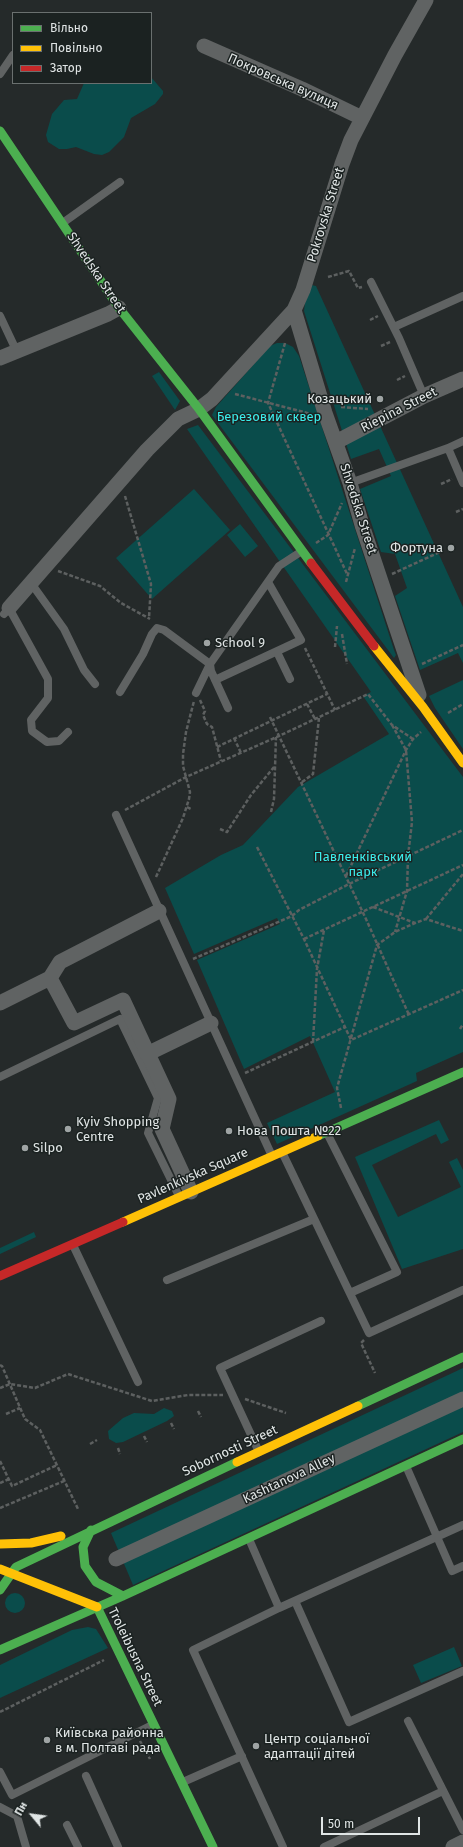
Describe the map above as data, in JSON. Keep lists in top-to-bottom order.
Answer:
{
  "streets": {
    "main road": [
      "Shvedska Street",
      "Pavlenkivska Square",
      "Sobornosti Street",
      "Troleibusna Street"
    ],
    "street": [
      "Покровська вулиця",
      "Pokrovska Street",
      "Riepina Street",
      "Kashtanova Alley"
    ]
  },
  "crossings": [
    ["Покровська вулиця", "Pokrovska Street"],
    ["Pokrovska Street", "Shvedska Street"],
    ["Shvedska Street", "Riepina Street"]
  ],
  "parks": ["Березовий сквер", "Павленківський парк"],
  "places": [
    "Козацький",
    "Фортуна",
    "School 9",
    "Kyiv Shopping Centre",
    "Нова Пошта №22",
    "Silpo",
    "Київська районна в м. Полтаві рада",
    "Центр соціальної адаптації дітей"
  ],
  "legend": ["Вільно", "Повільно", "Затор"],
  "scale_bar": "50 m",
  "north": "top left"
}
